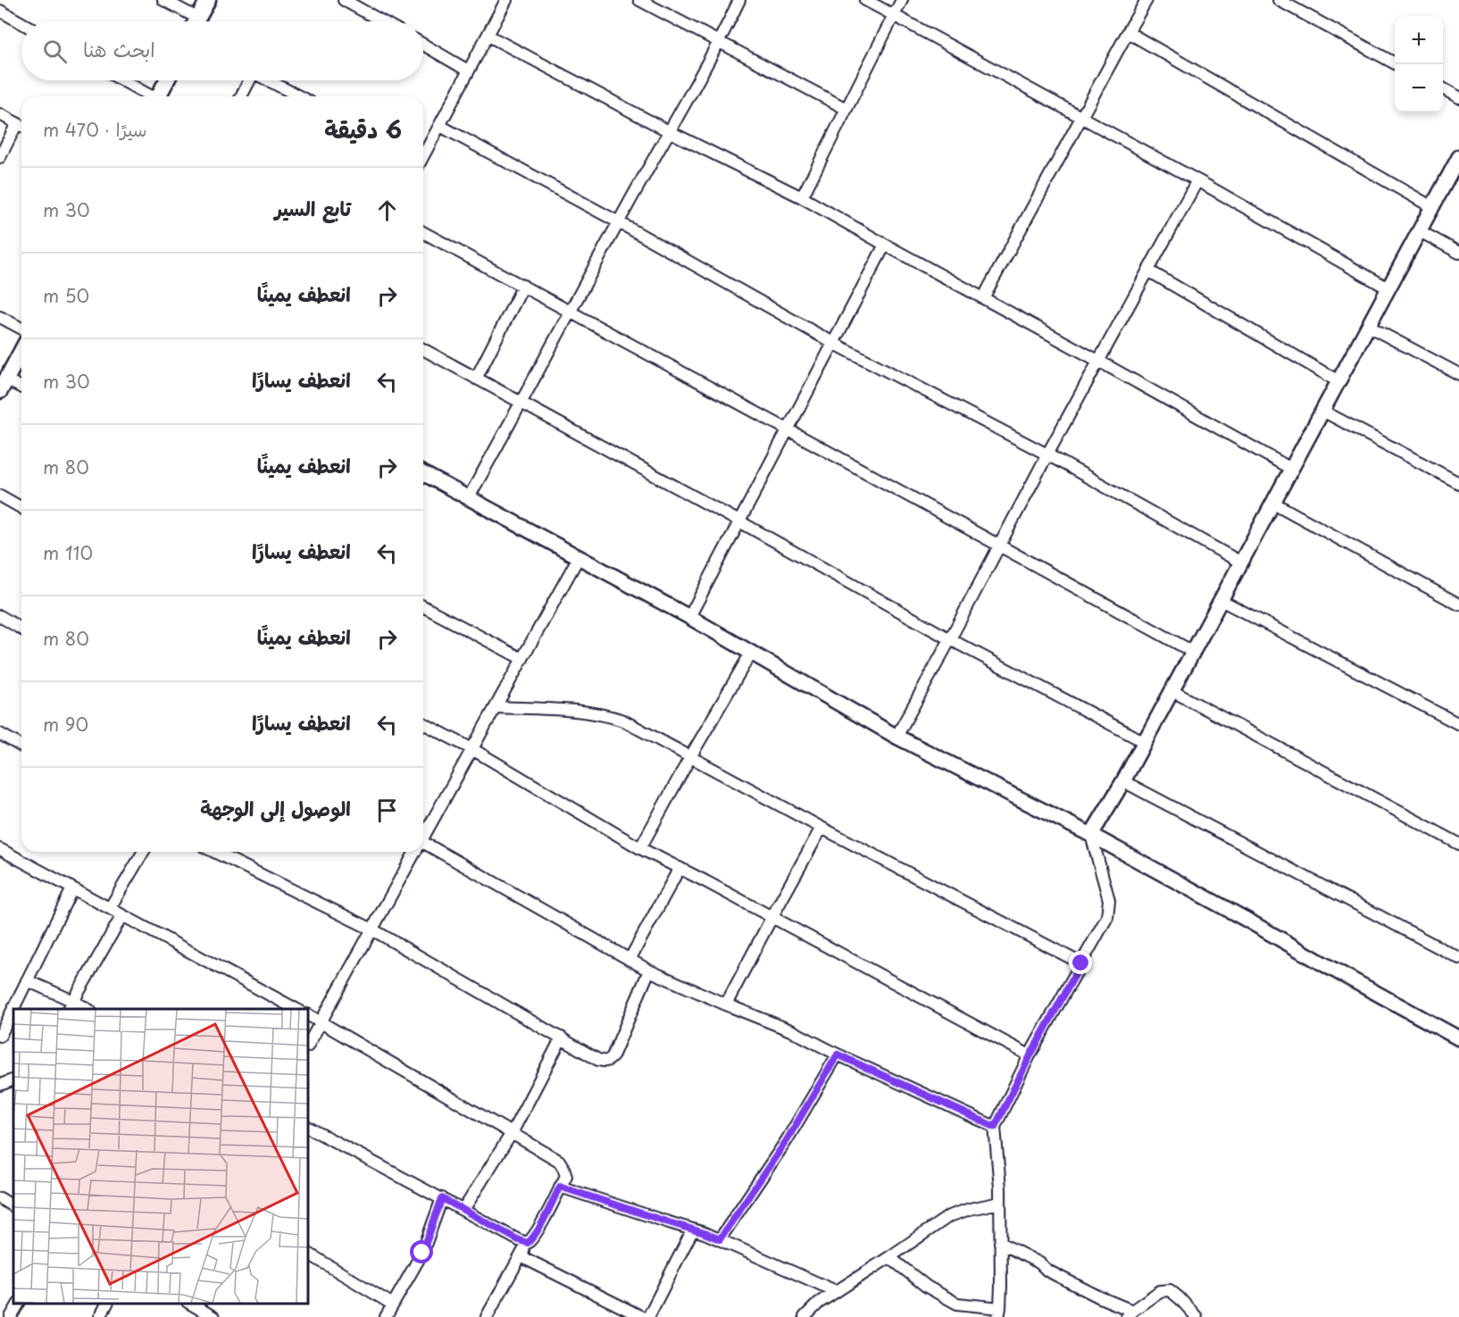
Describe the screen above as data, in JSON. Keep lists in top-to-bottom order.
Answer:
{
  "page": {
    "map_buttons": ["+", "−"],
    "search": "ابحث هنا",
    "heading": ["6 دقيقة", "سيرًا · 470 m"],
    "list": [
      ["تابع السير", "30 m"],
      ["انعطف يمينًا", "50 m"],
      ["انعطف يسارًا", "30 m"],
      ["انعطف يمينًا", "80 m"],
      ["انعطف يسارًا", "110 m"],
      ["انعطف يمينًا", "80 m"],
      ["انعطف يسارًا", "90 m"],
      "الوصول إلى الوجهة"
    ]
  }
}
